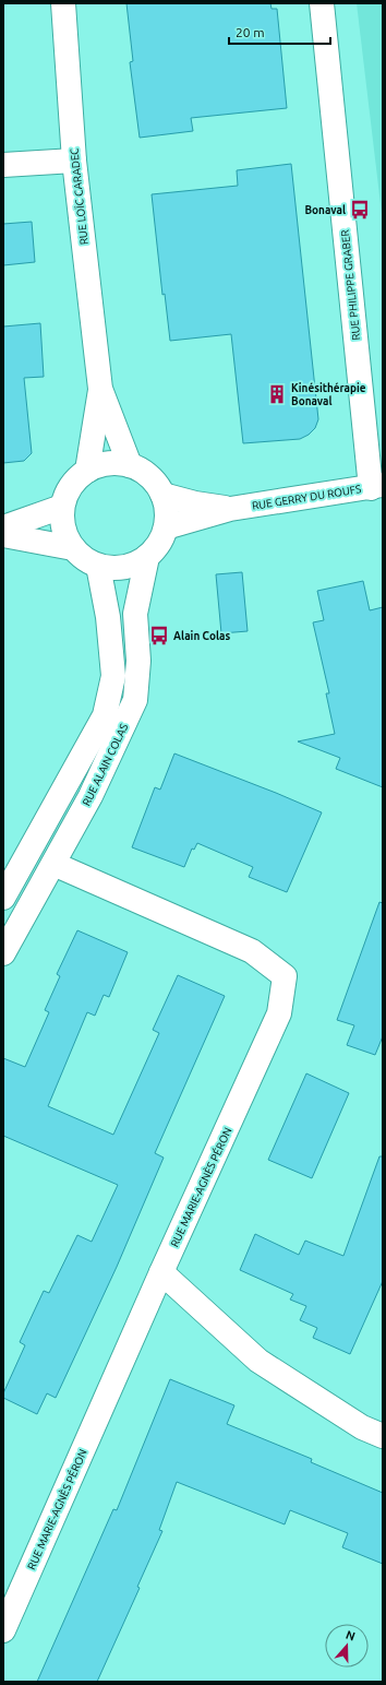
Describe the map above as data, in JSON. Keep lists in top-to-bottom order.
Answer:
{
  "streets": {
    "street": [
      "RUE LOÏC CARADEC",
      "RUE PHILIPPE GRABER",
      "RUE GERRY DU ROUFS",
      "RUE ALAIN COLAS",
      "RUE MARIE-AGNÈS PÉRON"
    ]
  },
  "crossings": [
    ["RUE LOÏC CARADEC", "RUE GERRY DU ROUFS"],
    ["RUE LOÏC CARADEC", "RUE ALAIN COLAS"],
    ["RUE PHILIPPE GRABER", "RUE GERRY DU ROUFS"],
    ["RUE GERRY DU ROUFS", "RUE ALAIN COLAS"],
    ["RUE ALAIN COLAS", "RUE MARIE-AGNÈS PÉRON"]
  ],
  "places": {
    "bus stop": ["Bonaval", "Alain Colas"],
    "building": ["Kinésithérapie Bonaval"]
  },
  "scale_bar": "20 m",
  "north": "top"
}
